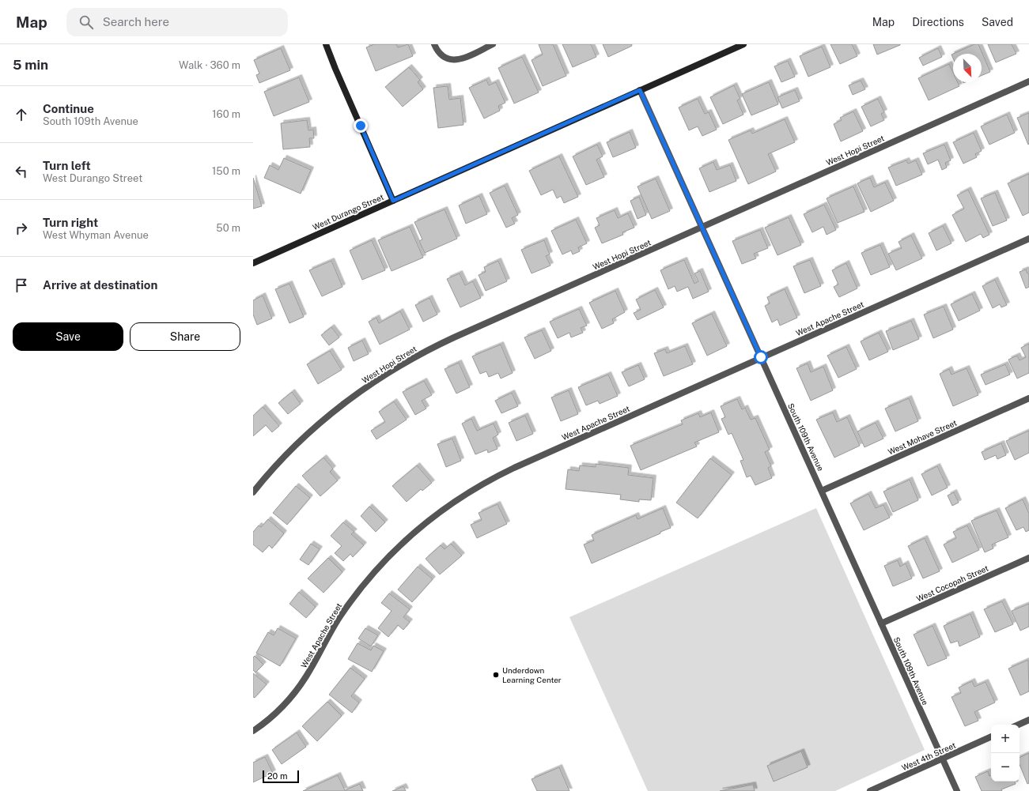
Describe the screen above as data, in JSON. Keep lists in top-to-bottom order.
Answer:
{
  "streets": {
    "street": [
      "West Hopi Street",
      "West Durango Street",
      "West Apache Street",
      "South 109th Avenue",
      "West Mohave Street",
      "West Cocopah Street",
      "West 4th Street"
    ]
  },
  "crossings": [
    ["West Hopi Street", "South 109th Avenue"],
    ["West Durango Street", "South 109th Avenue"],
    ["West Apache Street", "South 109th Avenue"],
    ["South 109th Avenue", "West Mohave Street"],
    ["South 109th Avenue", "West Cocopah Street"],
    ["South 109th Avenue", "West 4th Street"]
  ],
  "places": ["Underdown Learning Center"],
  "scale_bar": "20 m",
  "north": "bottom right",
  "page": {
    "header": "Map",
    "search": "Search here",
    "nav": ["Map", "Directions", "Saved"],
    "heading": ["5 min", "Walk · 360 m"],
    "list": [
      ["Continue", "South 109th Avenue", "160 m"],
      ["Turn left", "West Durango Street", "150 m"],
      ["Turn right", "West Whyman Avenue", "50 m"],
      "Arrive at destination"
    ],
    "buttons": ["Save", "Share"],
    "map_buttons": ["+", "−"],
    "scale": "20 m"
  }
}
